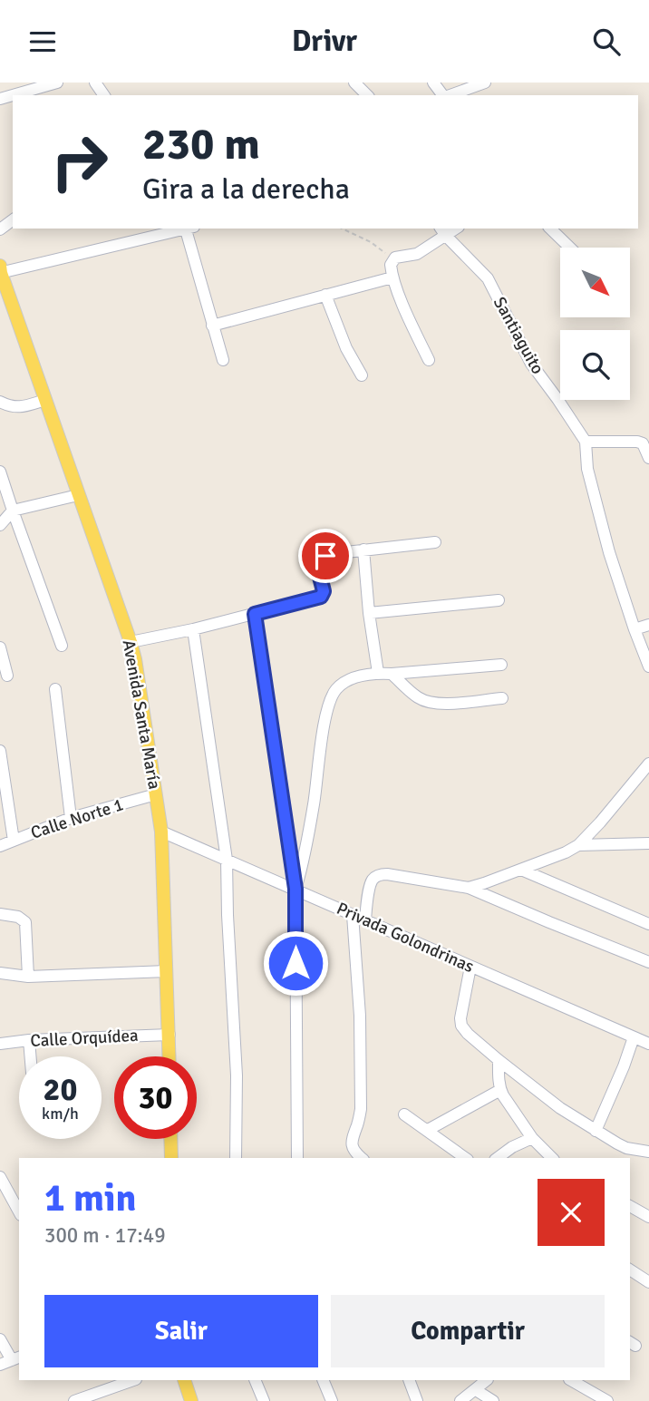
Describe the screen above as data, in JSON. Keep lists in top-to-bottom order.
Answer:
{
  "streets": {
    "main road": ["Avenida Santa María"],
    "street": [
      "Santiaguito",
      "Calle Norte 1",
      "Privada Golondrinas",
      "Calle Orquídea"
    ]
  },
  "crossings": [
    ["Avenida Santa María", "Calle Norte 1"],
    ["Avenida Santa María", "Privada Golondrinas"],
    ["Avenida Santa María", "Calle Orquídea"]
  ],
  "north": "bottom right",
  "page": {
    "header": "Drivr",
    "turn": ["230 m", "Gira a la derecha"],
    "speed": "20 km/h",
    "limit": "30",
    "heading": ["1 min", "300 m · 17:49"],
    "buttons": ["Salir", "Compartir"]
  }
}
